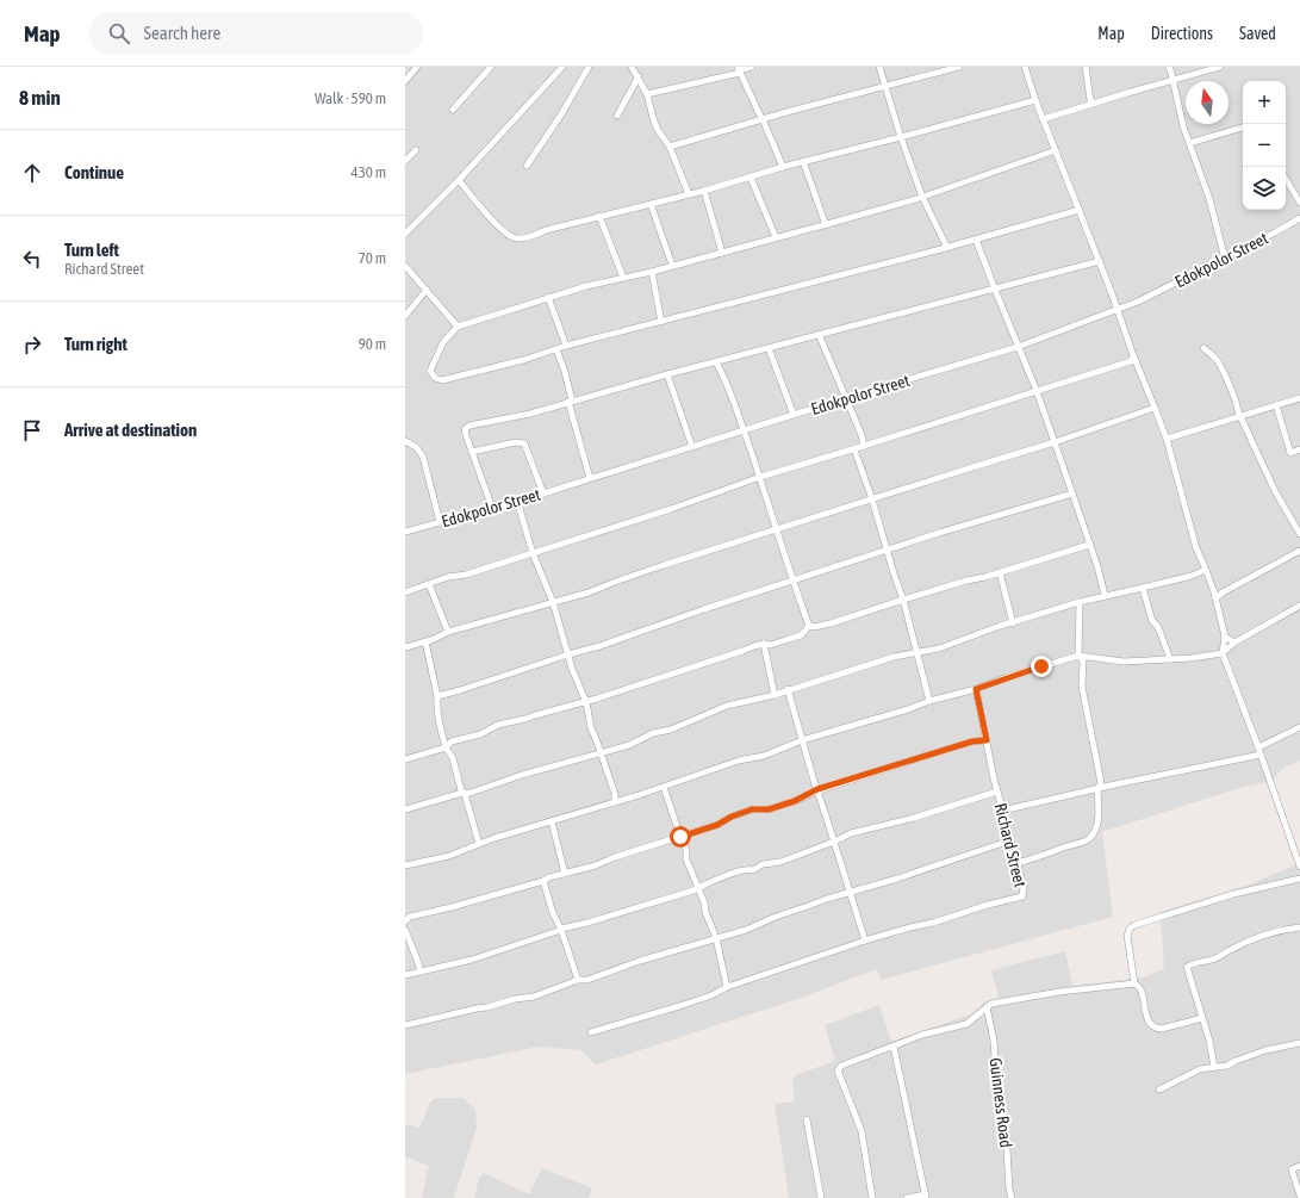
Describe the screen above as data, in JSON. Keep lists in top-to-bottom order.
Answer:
{
  "streets": {
    "street": ["Edokpolor Street", "Richard Street", "Guinness Road"]
  },
  "north": "top",
  "page": {
    "header": "Map",
    "search": "Search here",
    "nav": ["Map", "Directions", "Saved"],
    "heading": ["8 min", "Walk · 590 m"],
    "map_buttons": ["+", "−"],
    "list": [
      ["Continue", "430 m"],
      ["Turn left", "Richard Street", "70 m"],
      ["Turn right", "90 m"],
      "Arrive at destination"
    ]
  }
}
